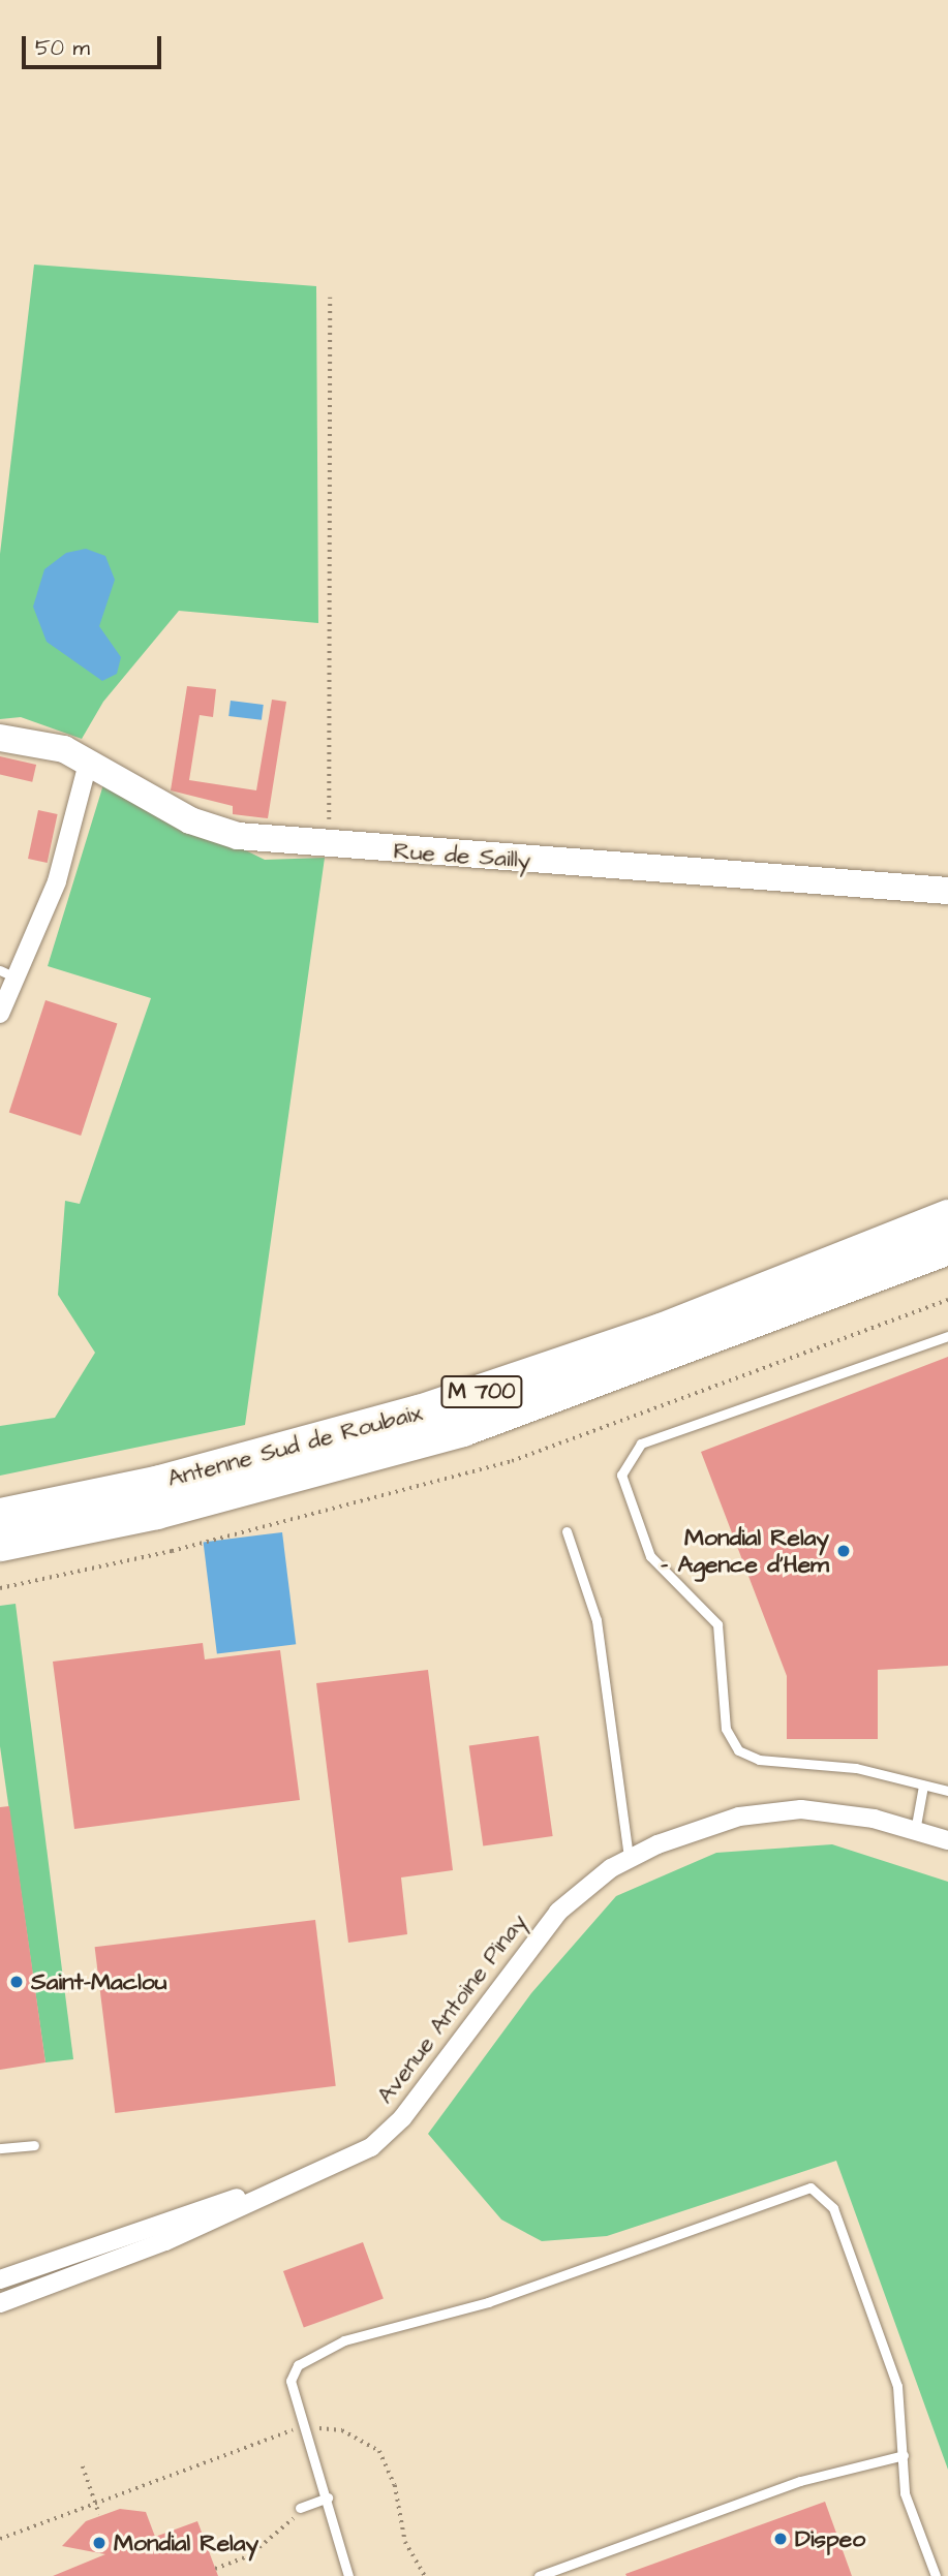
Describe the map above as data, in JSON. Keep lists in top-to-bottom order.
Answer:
{
  "streets": {
    "highway": ["M 700", "Antenne Sud de Roubaix"],
    "street": ["Rue de Sailly", "Avenue Antoine Pinay"]
  },
  "places": [
    "Mondial Relay - Agence d'Hem",
    "Saint-Maclou",
    "Dispeo",
    "Mondial Relay"
  ],
  "scale_bar": "50 m"
}
